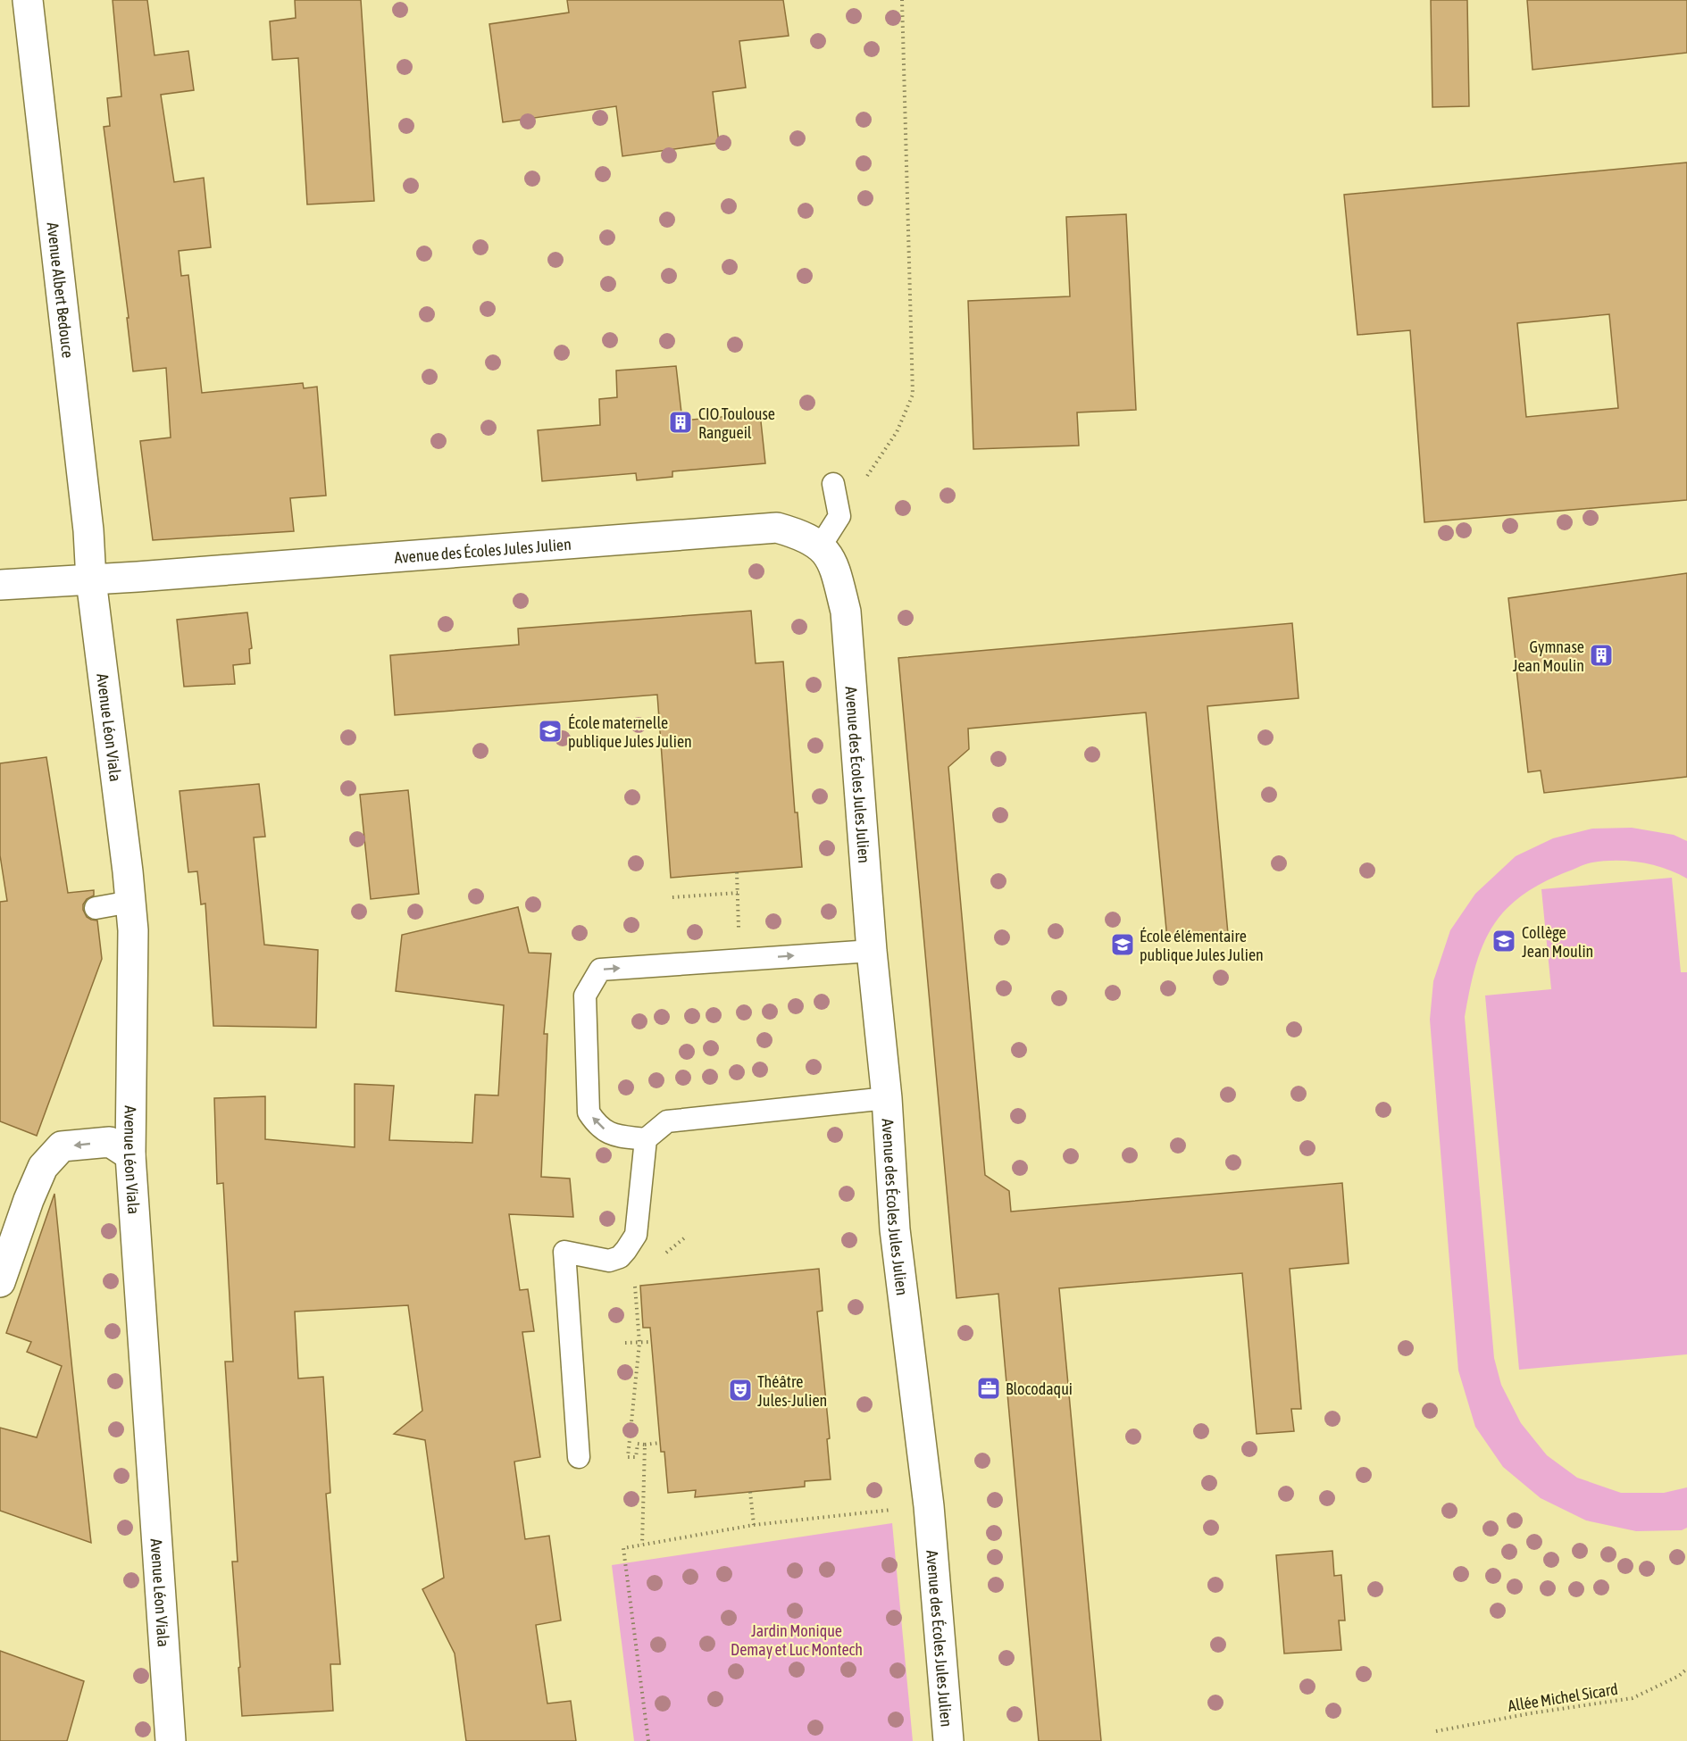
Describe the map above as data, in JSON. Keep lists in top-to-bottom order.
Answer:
{
  "streets": {
    "street": ["Avenue Albert Bedouce", "Avenue des Écoles Jules Julien", "Avenue Léon Viala"],
    "path": ["Allée Michel Sicard"]
  },
  "crossings": [
    ["Avenue Albert Bedouce", "Avenue des Écoles Jules Julien"],
    ["Avenue Albert Bedouce", "Avenue Léon Viala"],
    ["Avenue des Écoles Jules Julien", "Avenue Léon Viala"]
  ],
  "parks": ["Jardin Monique Demay et Luc Montech"],
  "places": {
    "building": ["CIO Toulouse Rangueil", "Gymnase Jean Moulin"],
    "school or university": ["École maternelle publique Jules Julien", "Collège Jean Moulin", "École élémentaire publique Jules Julien"],
    "office": ["Blocodaqui"],
    "theatre": ["Théâtre Jules-Julien"]
  }
}
